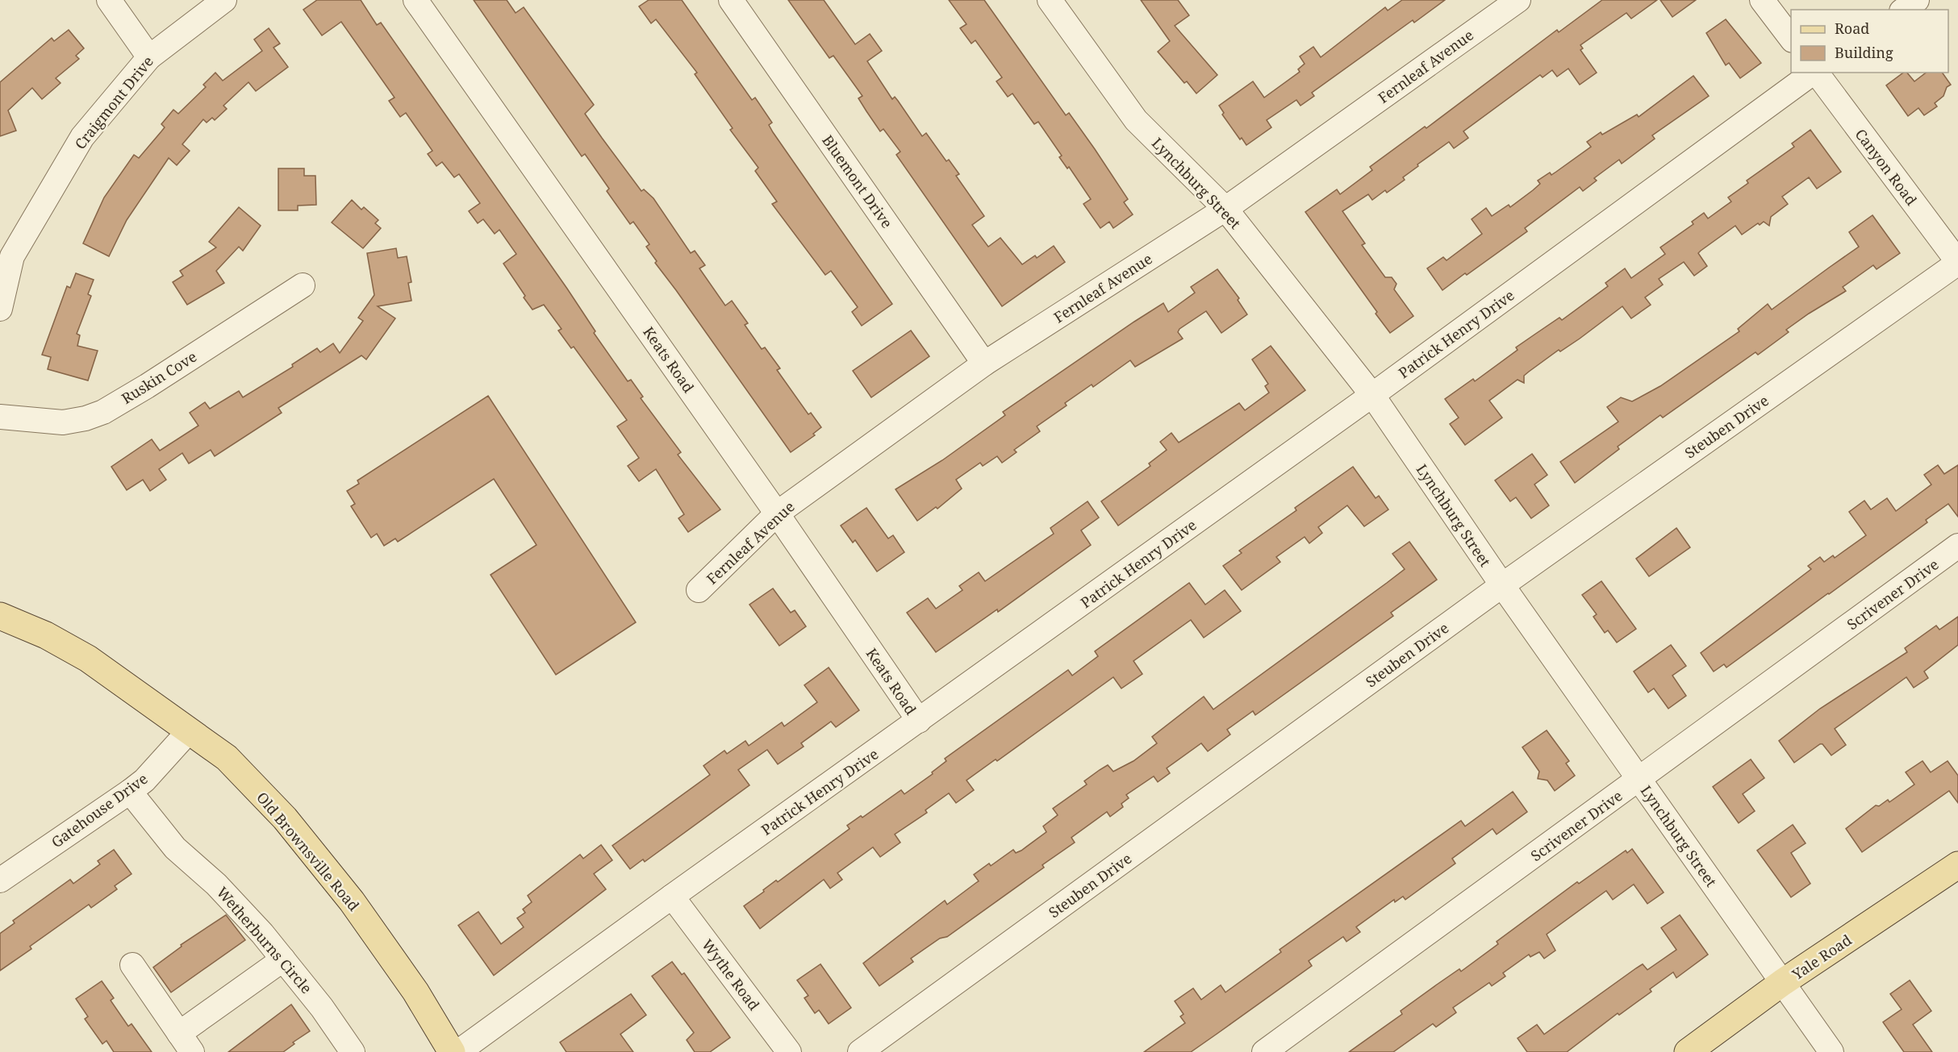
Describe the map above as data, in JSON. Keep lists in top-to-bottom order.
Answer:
{
  "streets": {
    "main road": ["Old Brownsville Road", "Yale Road"],
    "street": [
      "Fernleaf Avenue",
      "Craigmont Drive",
      "Canyon Road",
      "Bluemont Drive",
      "Lynchburg Street",
      "Patrick Henry Drive",
      "Keats Road",
      "Ruskin Cove",
      "Steuben Drive",
      "Scrivener Drive",
      "Gatehouse Drive",
      "Wetherburns Circle",
      "Wythe Road"
    ]
  },
  "crossings": [
    ["Fernleaf Avenue", "Bluemont Drive"],
    ["Fernleaf Avenue", "Lynchburg Street"],
    ["Fernleaf Avenue", "Keats Road"],
    ["Canyon Road", "Steuben Drive"],
    ["Lynchburg Street", "Patrick Henry Drive"],
    ["Lynchburg Street", "Steuben Drive"],
    ["Lynchburg Street", "Scrivener Drive"],
    ["Lynchburg Street", "Yale Road"],
    ["Patrick Henry Drive", "Keats Road"],
    ["Patrick Henry Drive", "Wythe Road"],
    ["Gatehouse Drive", "Old Brownsville Road"],
    ["Gatehouse Drive", "Wetherburns Circle"]
  ],
  "legend": ["Road", "Building"]
}
